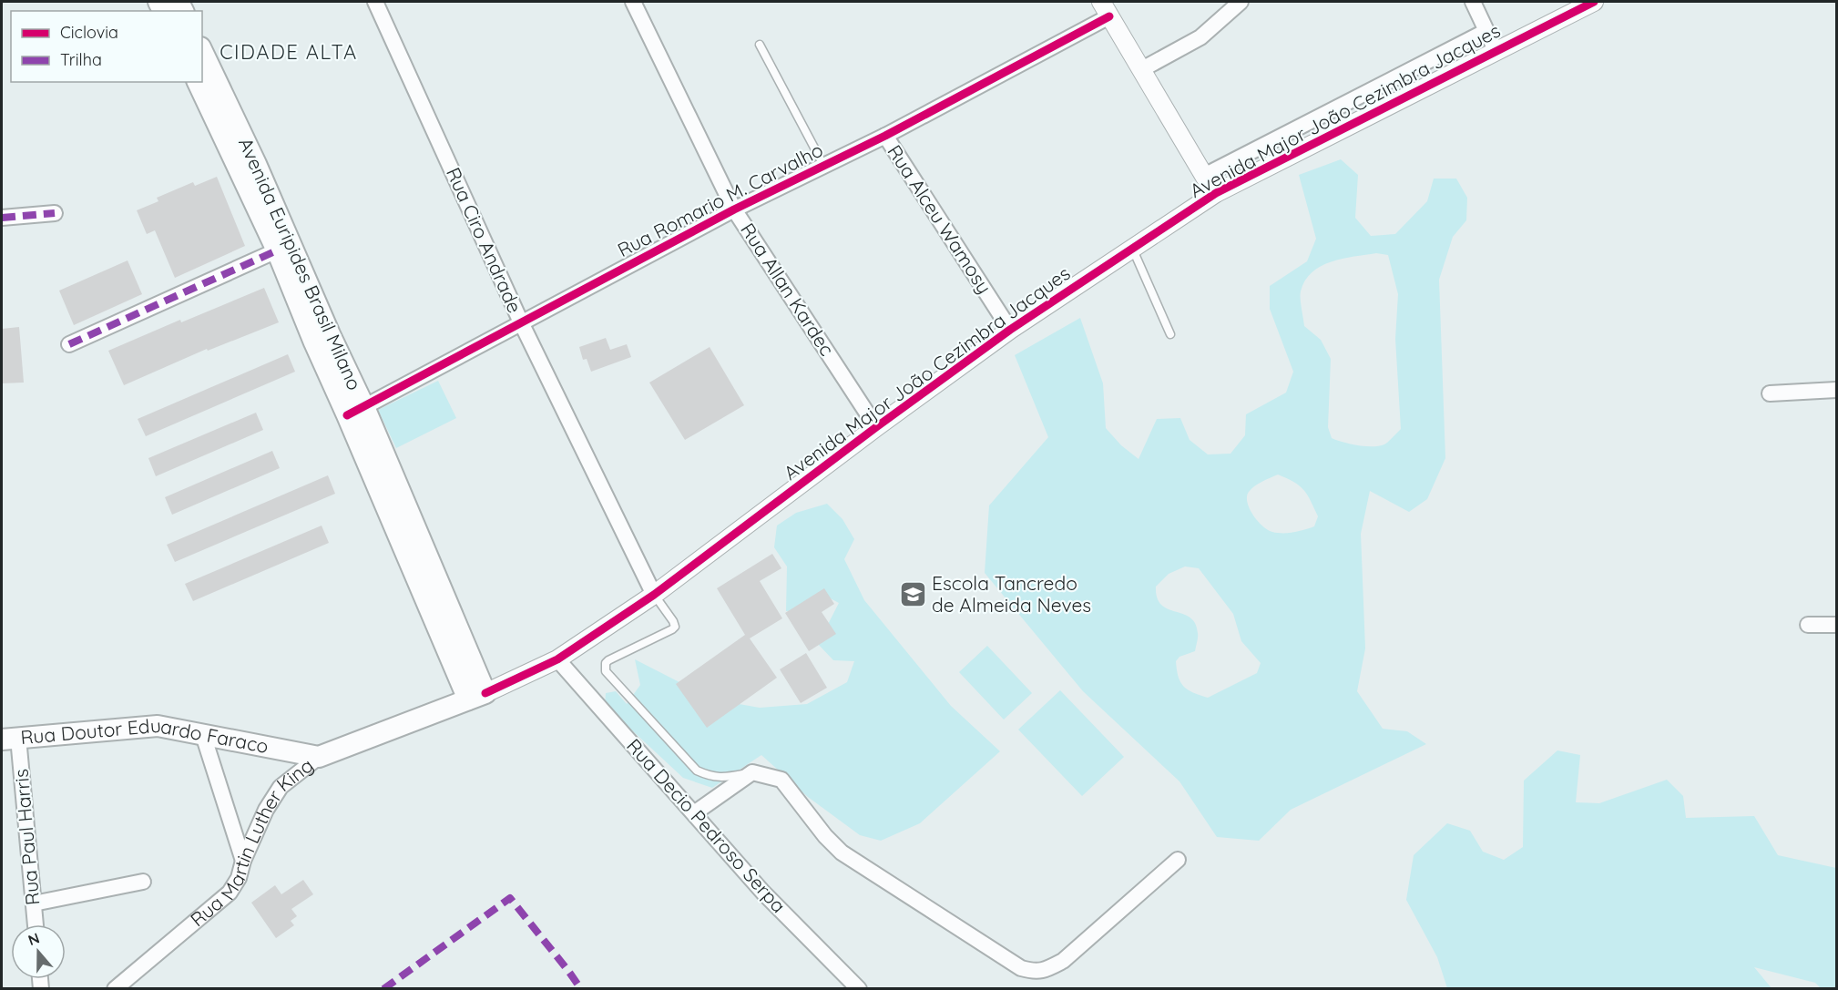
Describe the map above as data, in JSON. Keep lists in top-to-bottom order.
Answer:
{
  "streets": {
    "main road": ["Avenida Euripides Brasil Milano", "Rua Doutor Eduardo Faraco", "Rua Martin Luther King"],
    "street": [
      "Avenida Major João Cezimbra Jacques",
      "Rua Romario M. Carvalho",
      "Rua Alceu Wamosy",
      "Rua Ciro Andrade",
      "Rua Allan Kardec",
      "Rua Decio Pedroso Serpa",
      "Rua Paul Harris"
    ]
  },
  "crossings": [
    ["Avenida Major João Cezimbra Jacques", "Rua Alceu Wamosy"],
    ["Avenida Major João Cezimbra Jacques", "Rua Ciro Andrade"],
    ["Avenida Major João Cezimbra Jacques", "Rua Allan Kardec"],
    ["Avenida Major João Cezimbra Jacques", "Rua Decio Pedroso Serpa"],
    ["Avenida Major João Cezimbra Jacques", "Rua Martin Luther King"],
    ["Rua Romario M. Carvalho", "Rua Alceu Wamosy"],
    ["Rua Romario M. Carvalho", "Rua Ciro Andrade"],
    ["Rua Romario M. Carvalho", "Avenida Euripides Brasil Milano"],
    ["Rua Romario M. Carvalho", "Rua Allan Kardec"],
    ["Avenida Euripides Brasil Milano", "Rua Martin Luther King"],
    ["Rua Doutor Eduardo Faraco", "Rua Paul Harris"],
    ["Rua Doutor Eduardo Faraco", "Rua Martin Luther King"],
    ["Rua Decio Pedroso Serpa", "Rua Martin Luther King"]
  ],
  "districts": ["CIDADE ALTA"],
  "places": {
    "school or university": ["Escola Tancredo de Almeida Neves"]
  },
  "legend": ["Ciclovia", "Trilha"],
  "north": "top"
}
